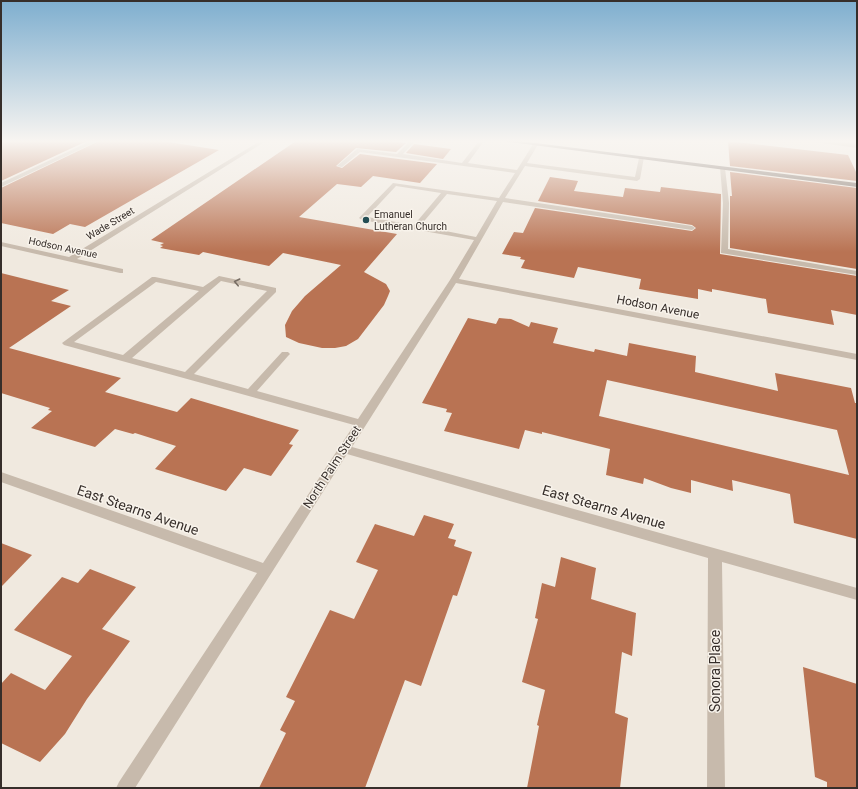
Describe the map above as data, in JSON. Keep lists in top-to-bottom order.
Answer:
{
  "streets": {
    "street": [
      "Wade Street",
      "Hodson Avenue",
      "North Palm Street",
      "East Stearns Avenue",
      "Sonora Place"
    ]
  },
  "crossings": [
    ["Wade Street", "Hodson Avenue"],
    ["Hodson Avenue", "North Palm Street"],
    ["North Palm Street", "East Stearns Avenue"],
    ["East Stearns Avenue", "Sonora Place"]
  ],
  "places": ["Emanuel Lutheran Church"]
}
